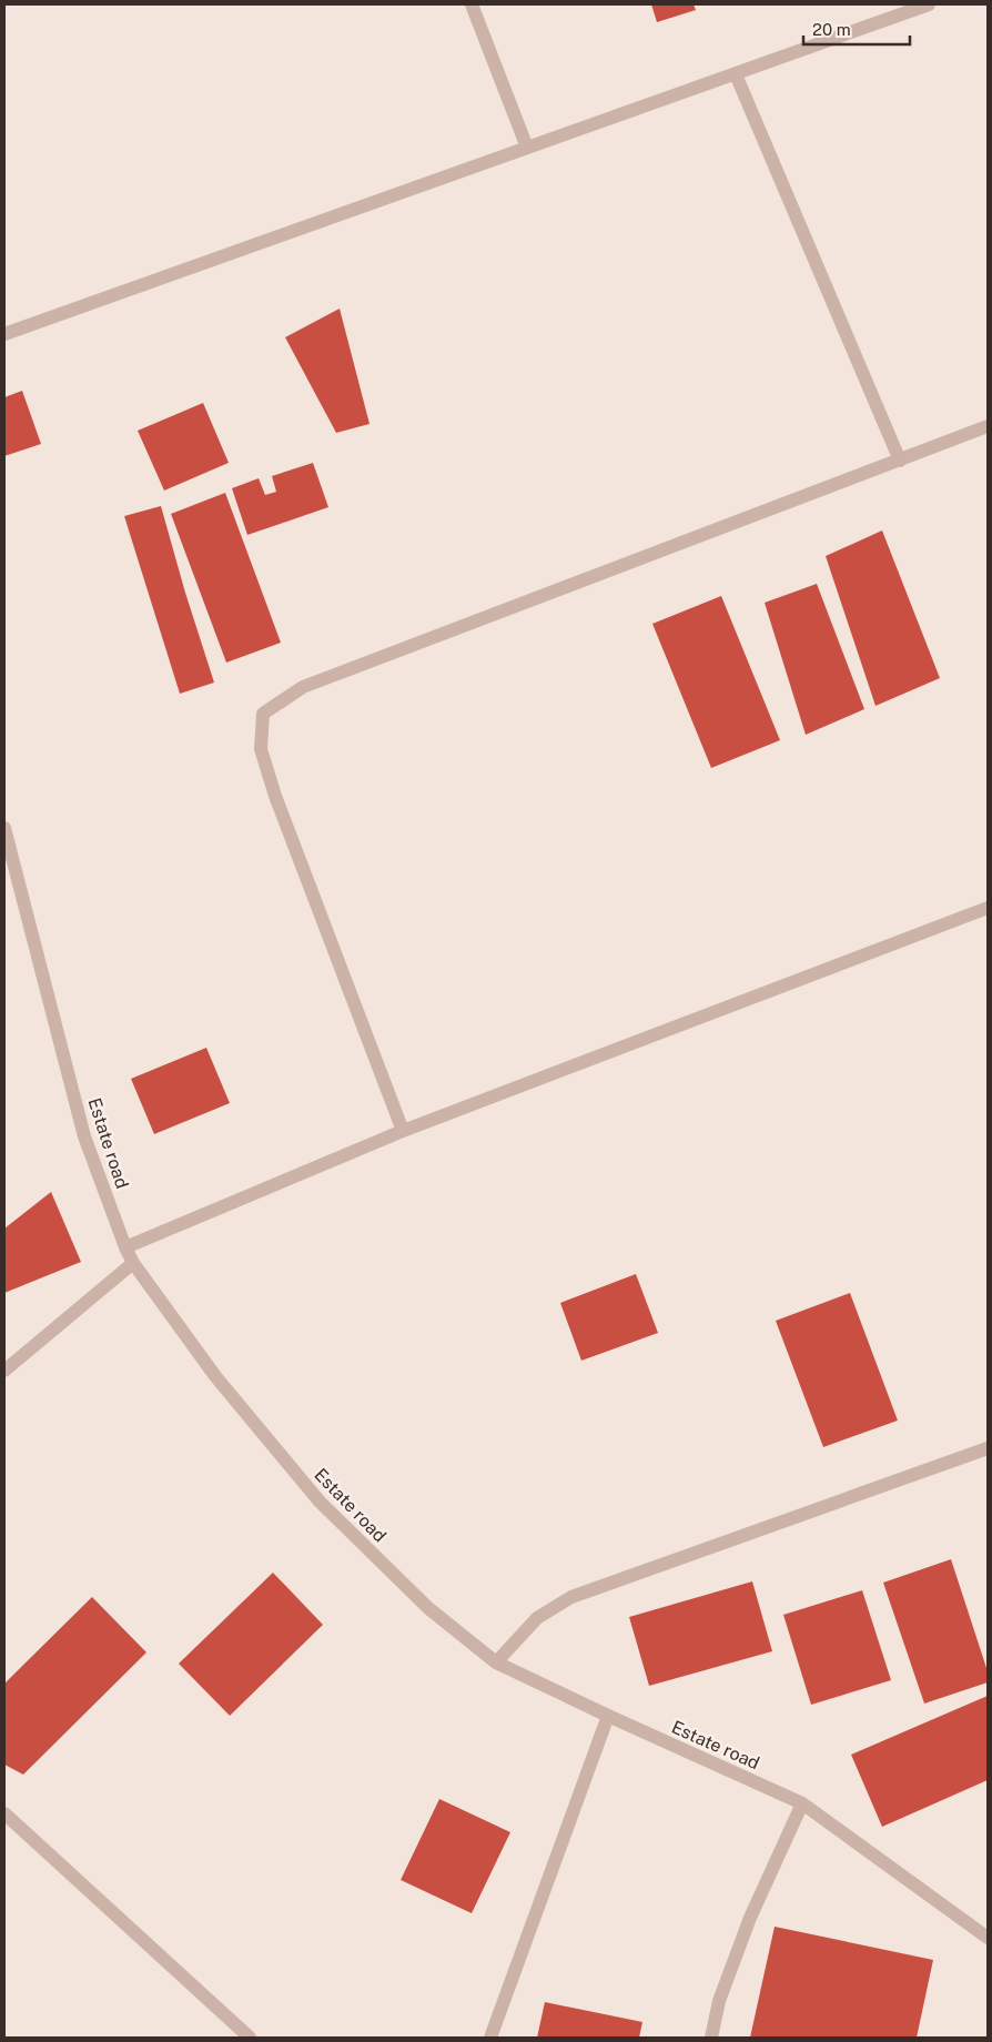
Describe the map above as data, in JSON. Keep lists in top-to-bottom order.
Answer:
{
  "streets": {
    "street": ["Estate road"]
  },
  "scale_bar": "20 m"
}
